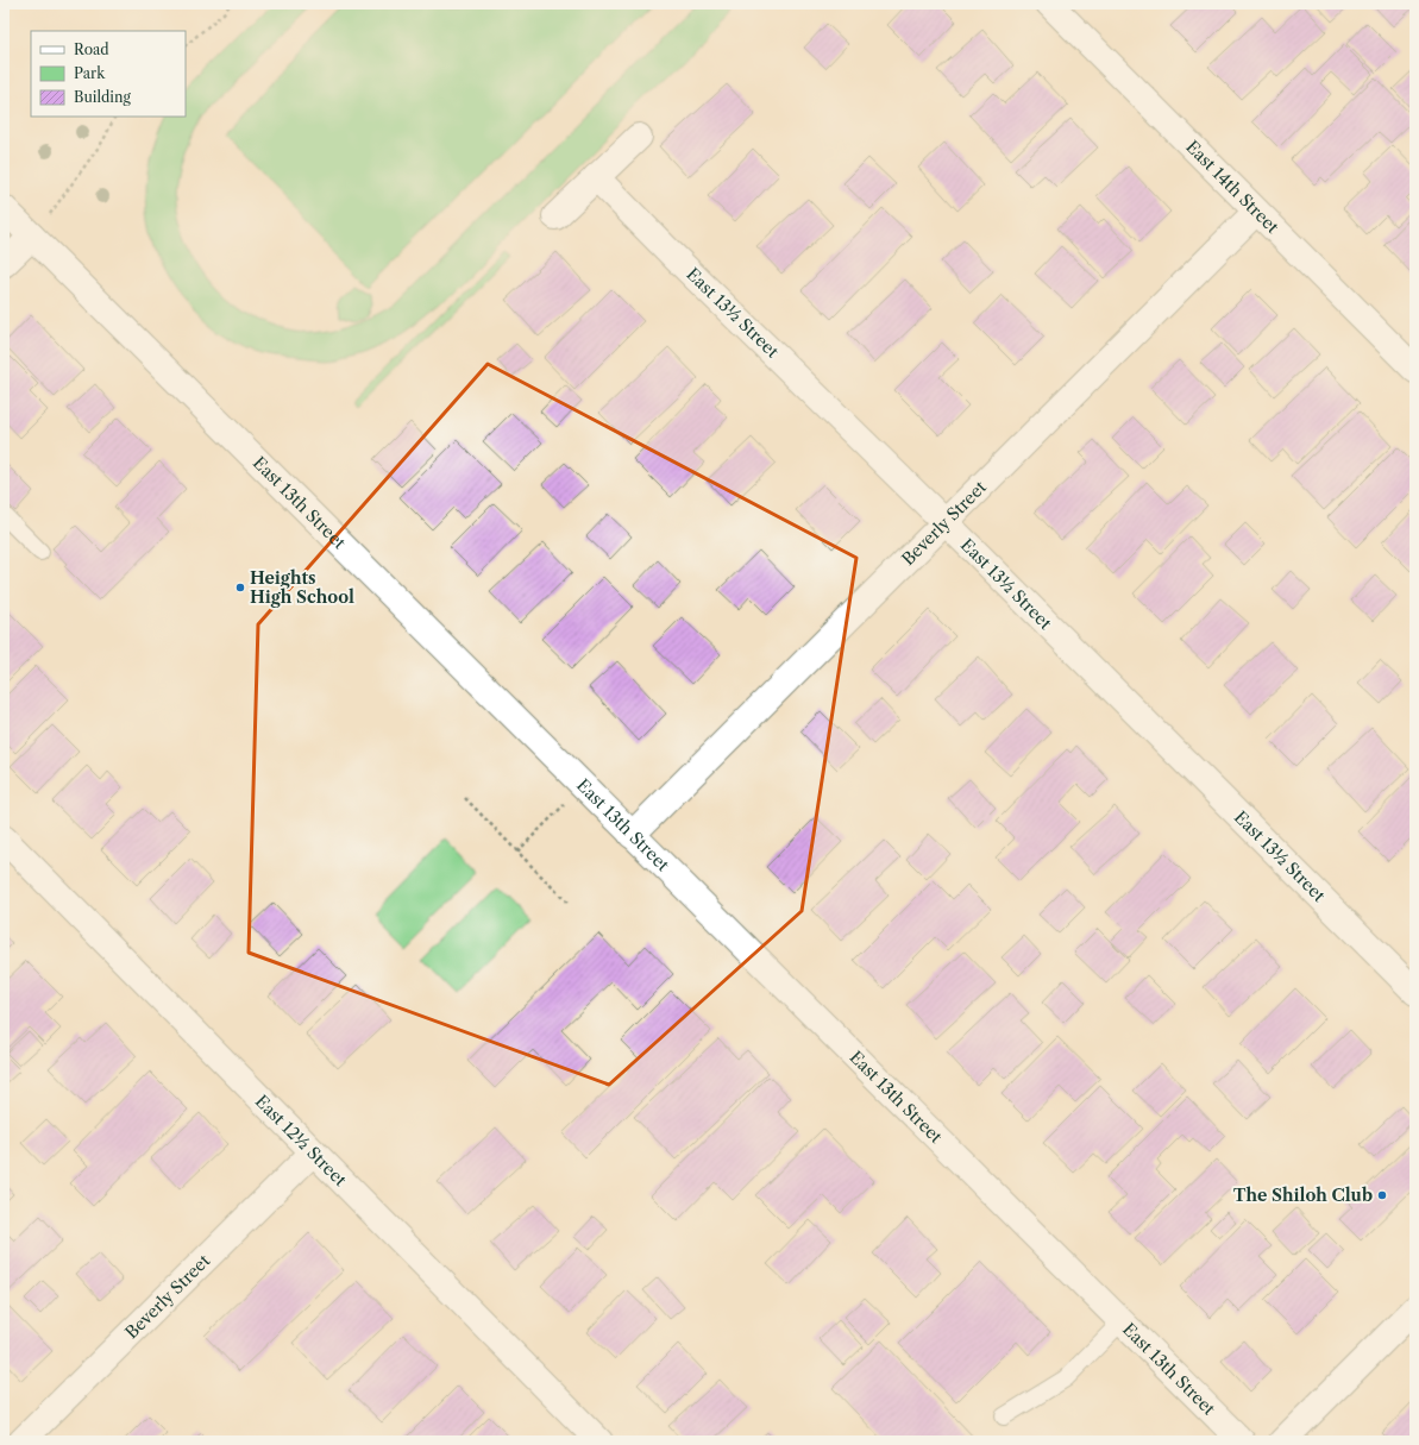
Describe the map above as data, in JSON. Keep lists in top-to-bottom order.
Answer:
{
  "streets": {
    "street": [
      "East 14th Street",
      "East 13½ Street",
      "East 13th Street",
      "Beverly Street",
      "East 12½ Street"
    ]
  },
  "crossings": [
    ["East 14th Street", "Beverly Street"],
    ["East 13½ Street", "Beverly Street"],
    ["East 13th Street", "Beverly Street"],
    ["Beverly Street", "East 12½ Street"]
  ],
  "places": ["Heights High School", "The Shiloh Club"],
  "legend": ["Road", "Park", "Building"]
}
